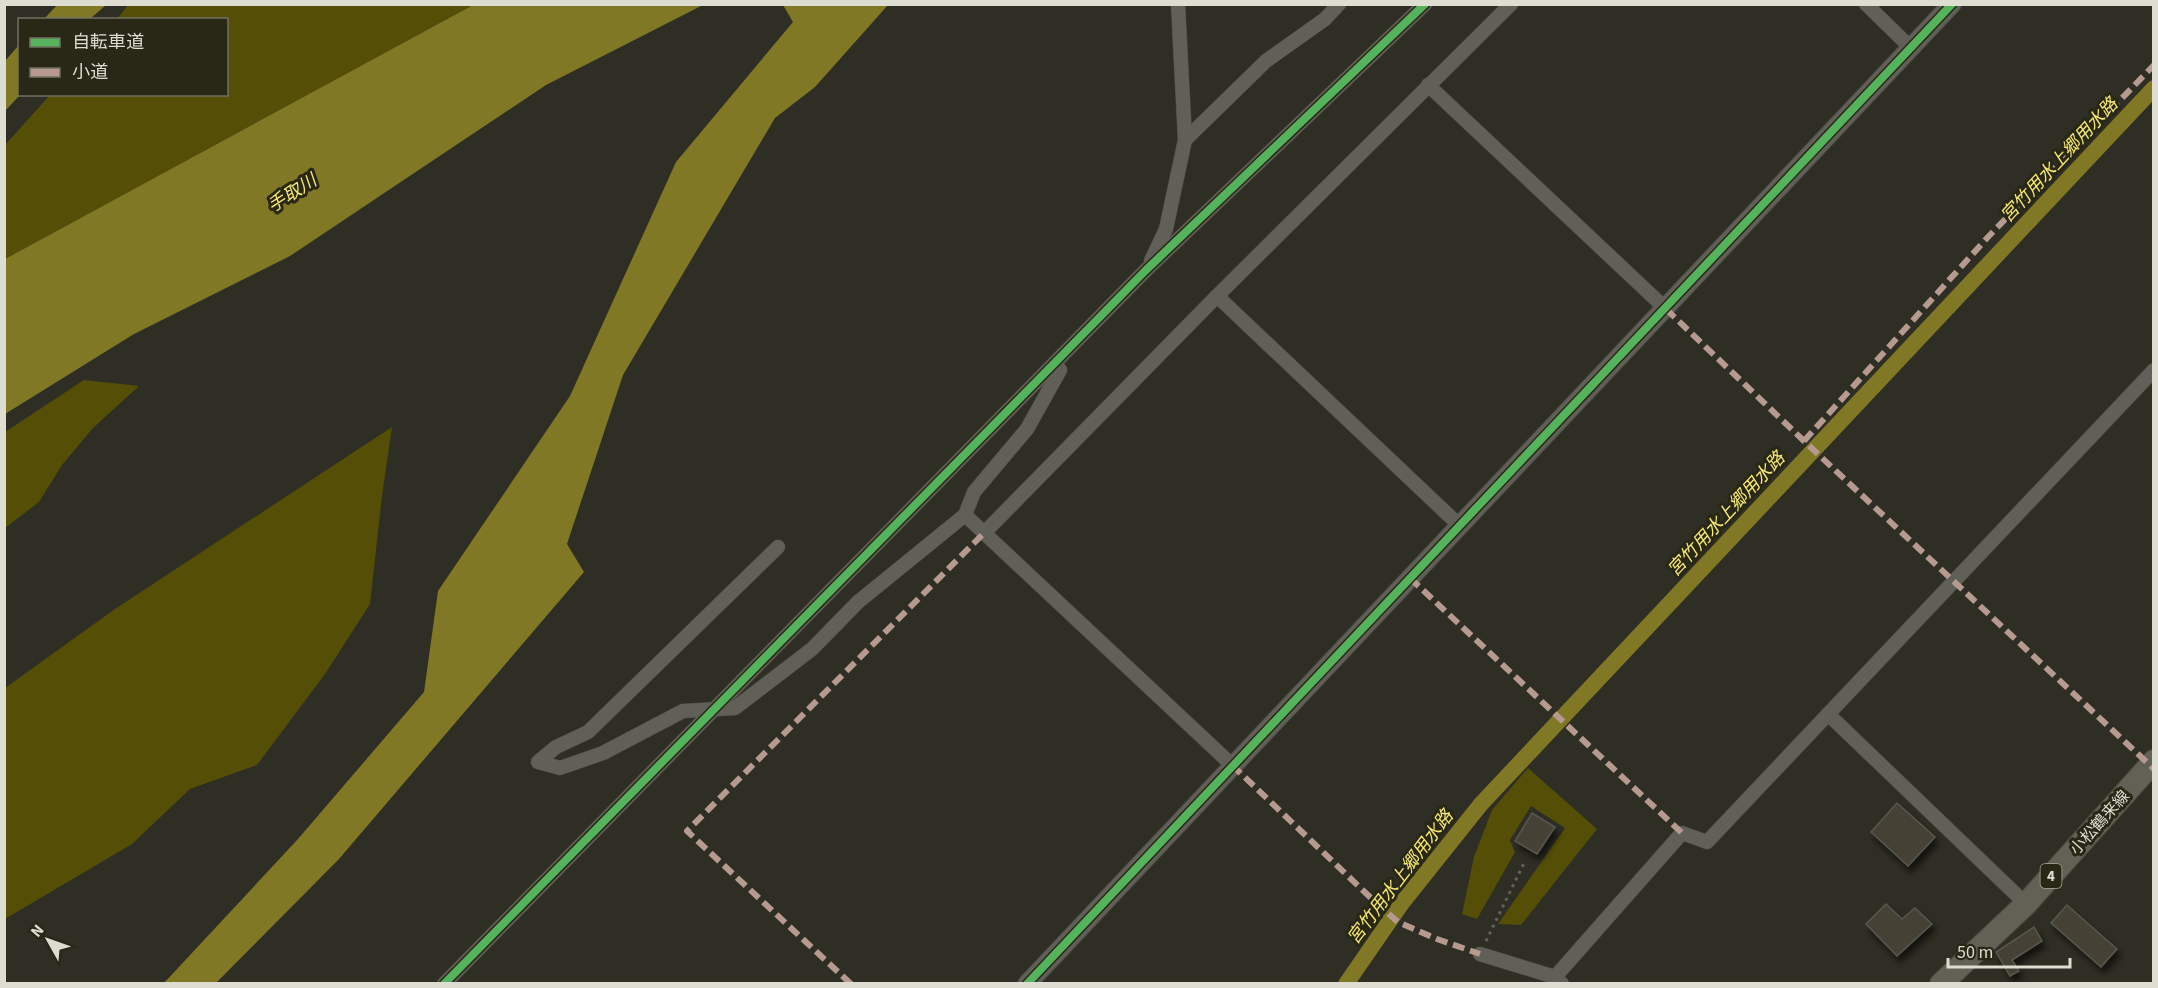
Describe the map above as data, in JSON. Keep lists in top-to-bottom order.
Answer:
{
  "streets": {
    "main road": ["小松鶴来線", "4"]
  },
  "water": ["宮竹用水上郷用水路", "手取川"],
  "legend": ["自転車道", "小道"],
  "scale_bar": "50 m",
  "north": "top left"
}
